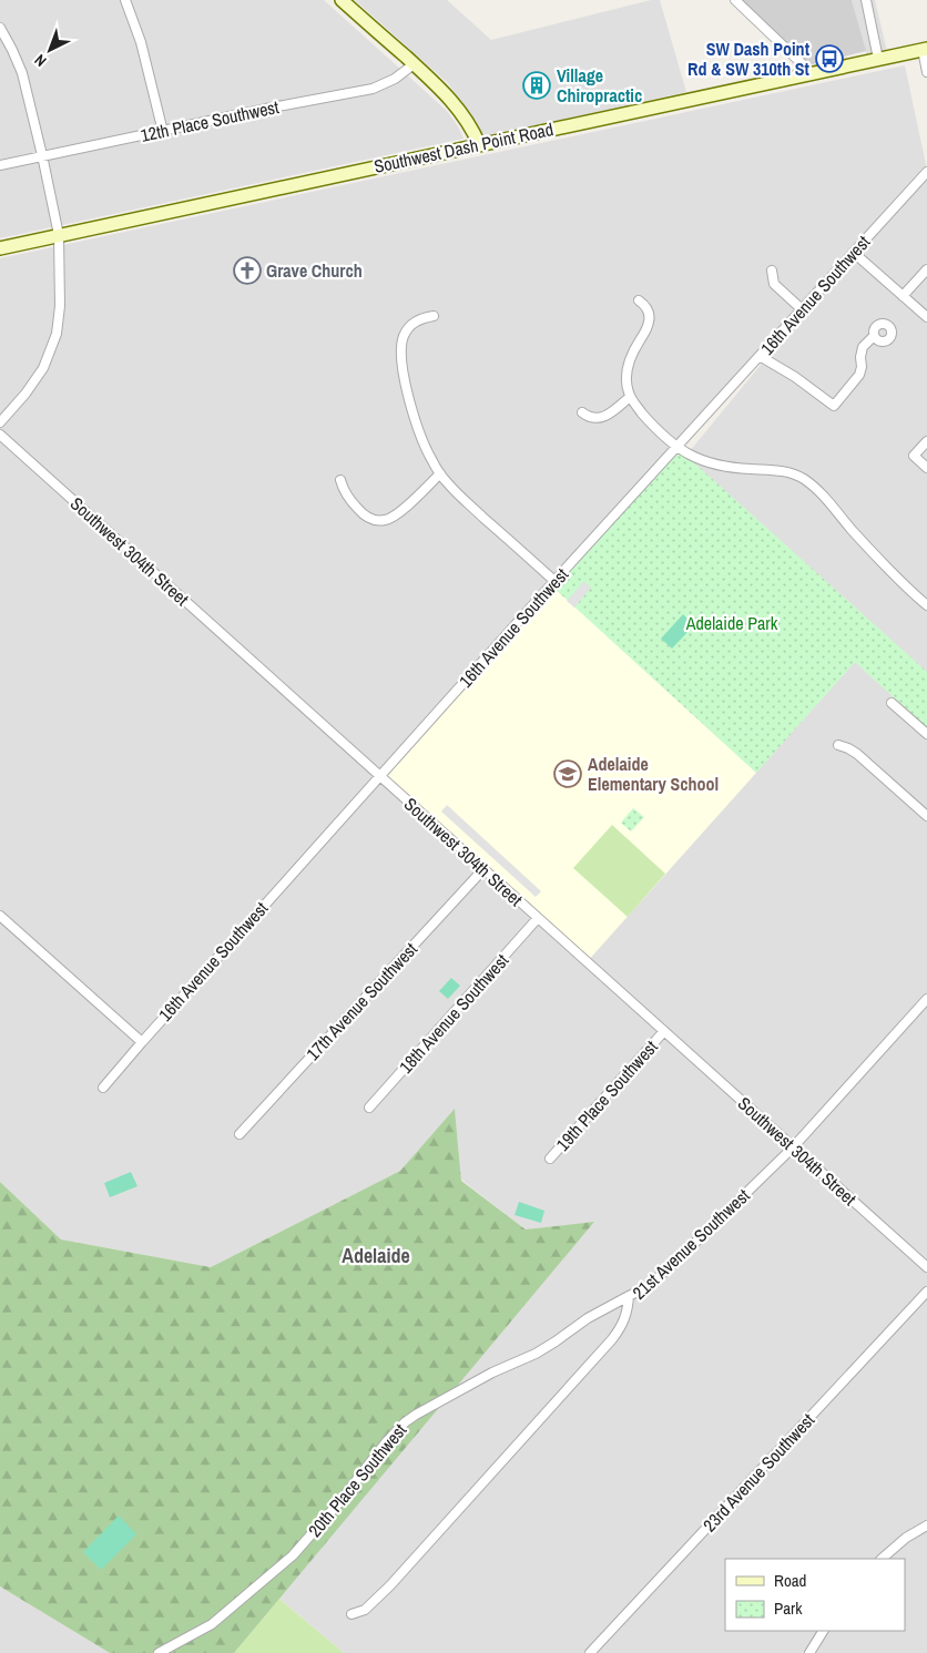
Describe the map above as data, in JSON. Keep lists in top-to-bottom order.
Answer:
{
  "streets": {
    "main road": ["Southwest Dash Point Road"],
    "street": [
      "12th Place Southwest",
      "16th Avenue Southwest",
      "Southwest 304th Street",
      "17th Avenue Southwest",
      "18th Avenue Southwest",
      "19th Place Southwest",
      "21st Avenue Southwest",
      "23rd Avenue Southwest",
      "20th Place Southwest"
    ]
  },
  "crossings": [
    ["16th Avenue Southwest", "Southwest 304th Street"],
    ["Southwest 304th Street", "17th Avenue Southwest"],
    ["Southwest 304th Street", "18th Avenue Southwest"],
    ["Southwest 304th Street", "19th Place Southwest"],
    ["Southwest 304th Street", "21st Avenue Southwest"],
    ["21st Avenue Southwest", "20th Place Southwest"]
  ],
  "districts": ["Adelaide"],
  "parks": ["Adelaide Park"],
  "places": {
    "bus stop": ["SW Dash Point Rd & SW 310th St"],
    "building": ["Village Chiropractic"],
    "church": ["Grave Church"],
    "school or university": ["Adelaide Elementary School"]
  },
  "legend": ["Road", "Park"],
  "north": "bottom left"
}
